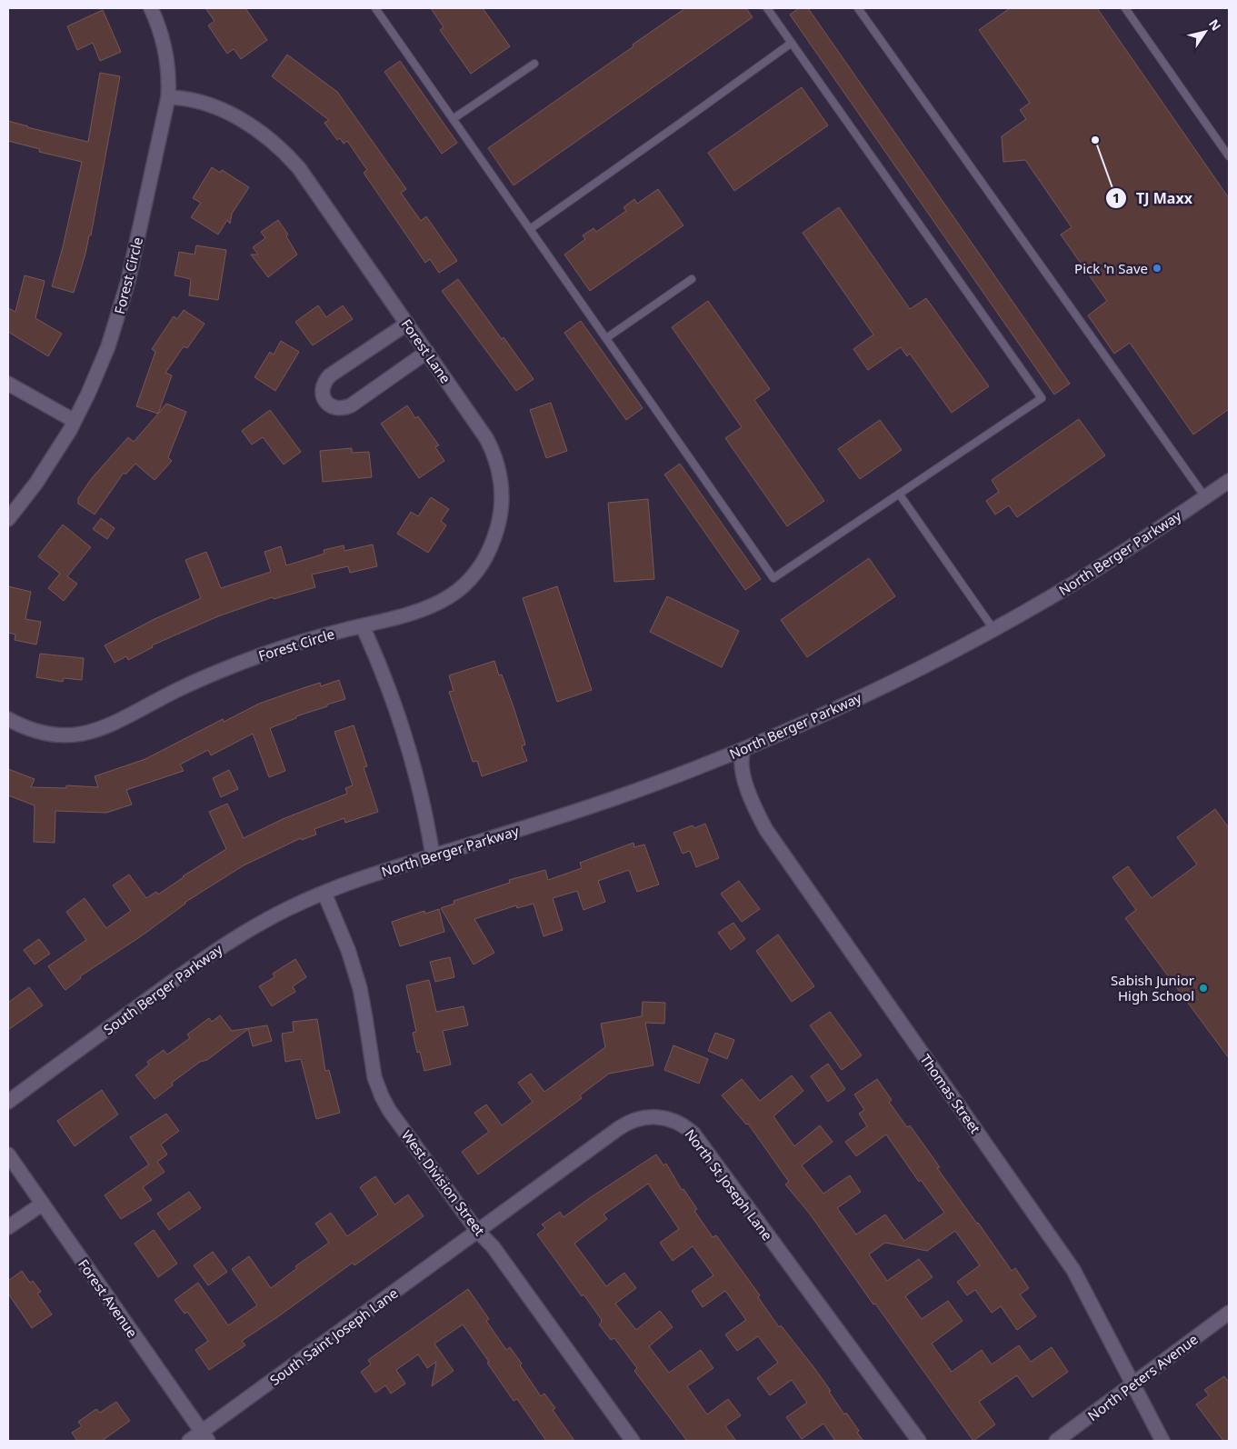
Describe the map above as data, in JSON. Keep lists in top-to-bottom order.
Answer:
{
  "streets": {
    "street": [
      "Forest Circle",
      "Forest Lane",
      "North Berger Parkway",
      "South Berger Parkway",
      "Thomas Street",
      "West Division Street",
      "North St Joseph Lane",
      "Forest Avenue",
      "South Saint Joseph Lane",
      "North Peters Avenue"
    ]
  },
  "crossings": [
    ["Forest Circle", "Forest Lane"],
    ["North Berger Parkway", "South Berger Parkway"],
    ["North Berger Parkway", "Thomas Street"],
    ["North Berger Parkway", "West Division Street"],
    ["South Berger Parkway", "West Division Street"],
    ["Thomas Street", "North Peters Avenue"],
    ["West Division Street", "North St Joseph Lane"],
    ["West Division Street", "South Saint Joseph Lane"],
    ["North St Joseph Lane", "South Saint Joseph Lane"],
    ["Forest Avenue", "South Saint Joseph Lane"]
  ],
  "places": ["TJ Maxx", "Pick 'n Save", "Sabish Junior High School"],
  "north": "top right"
}
